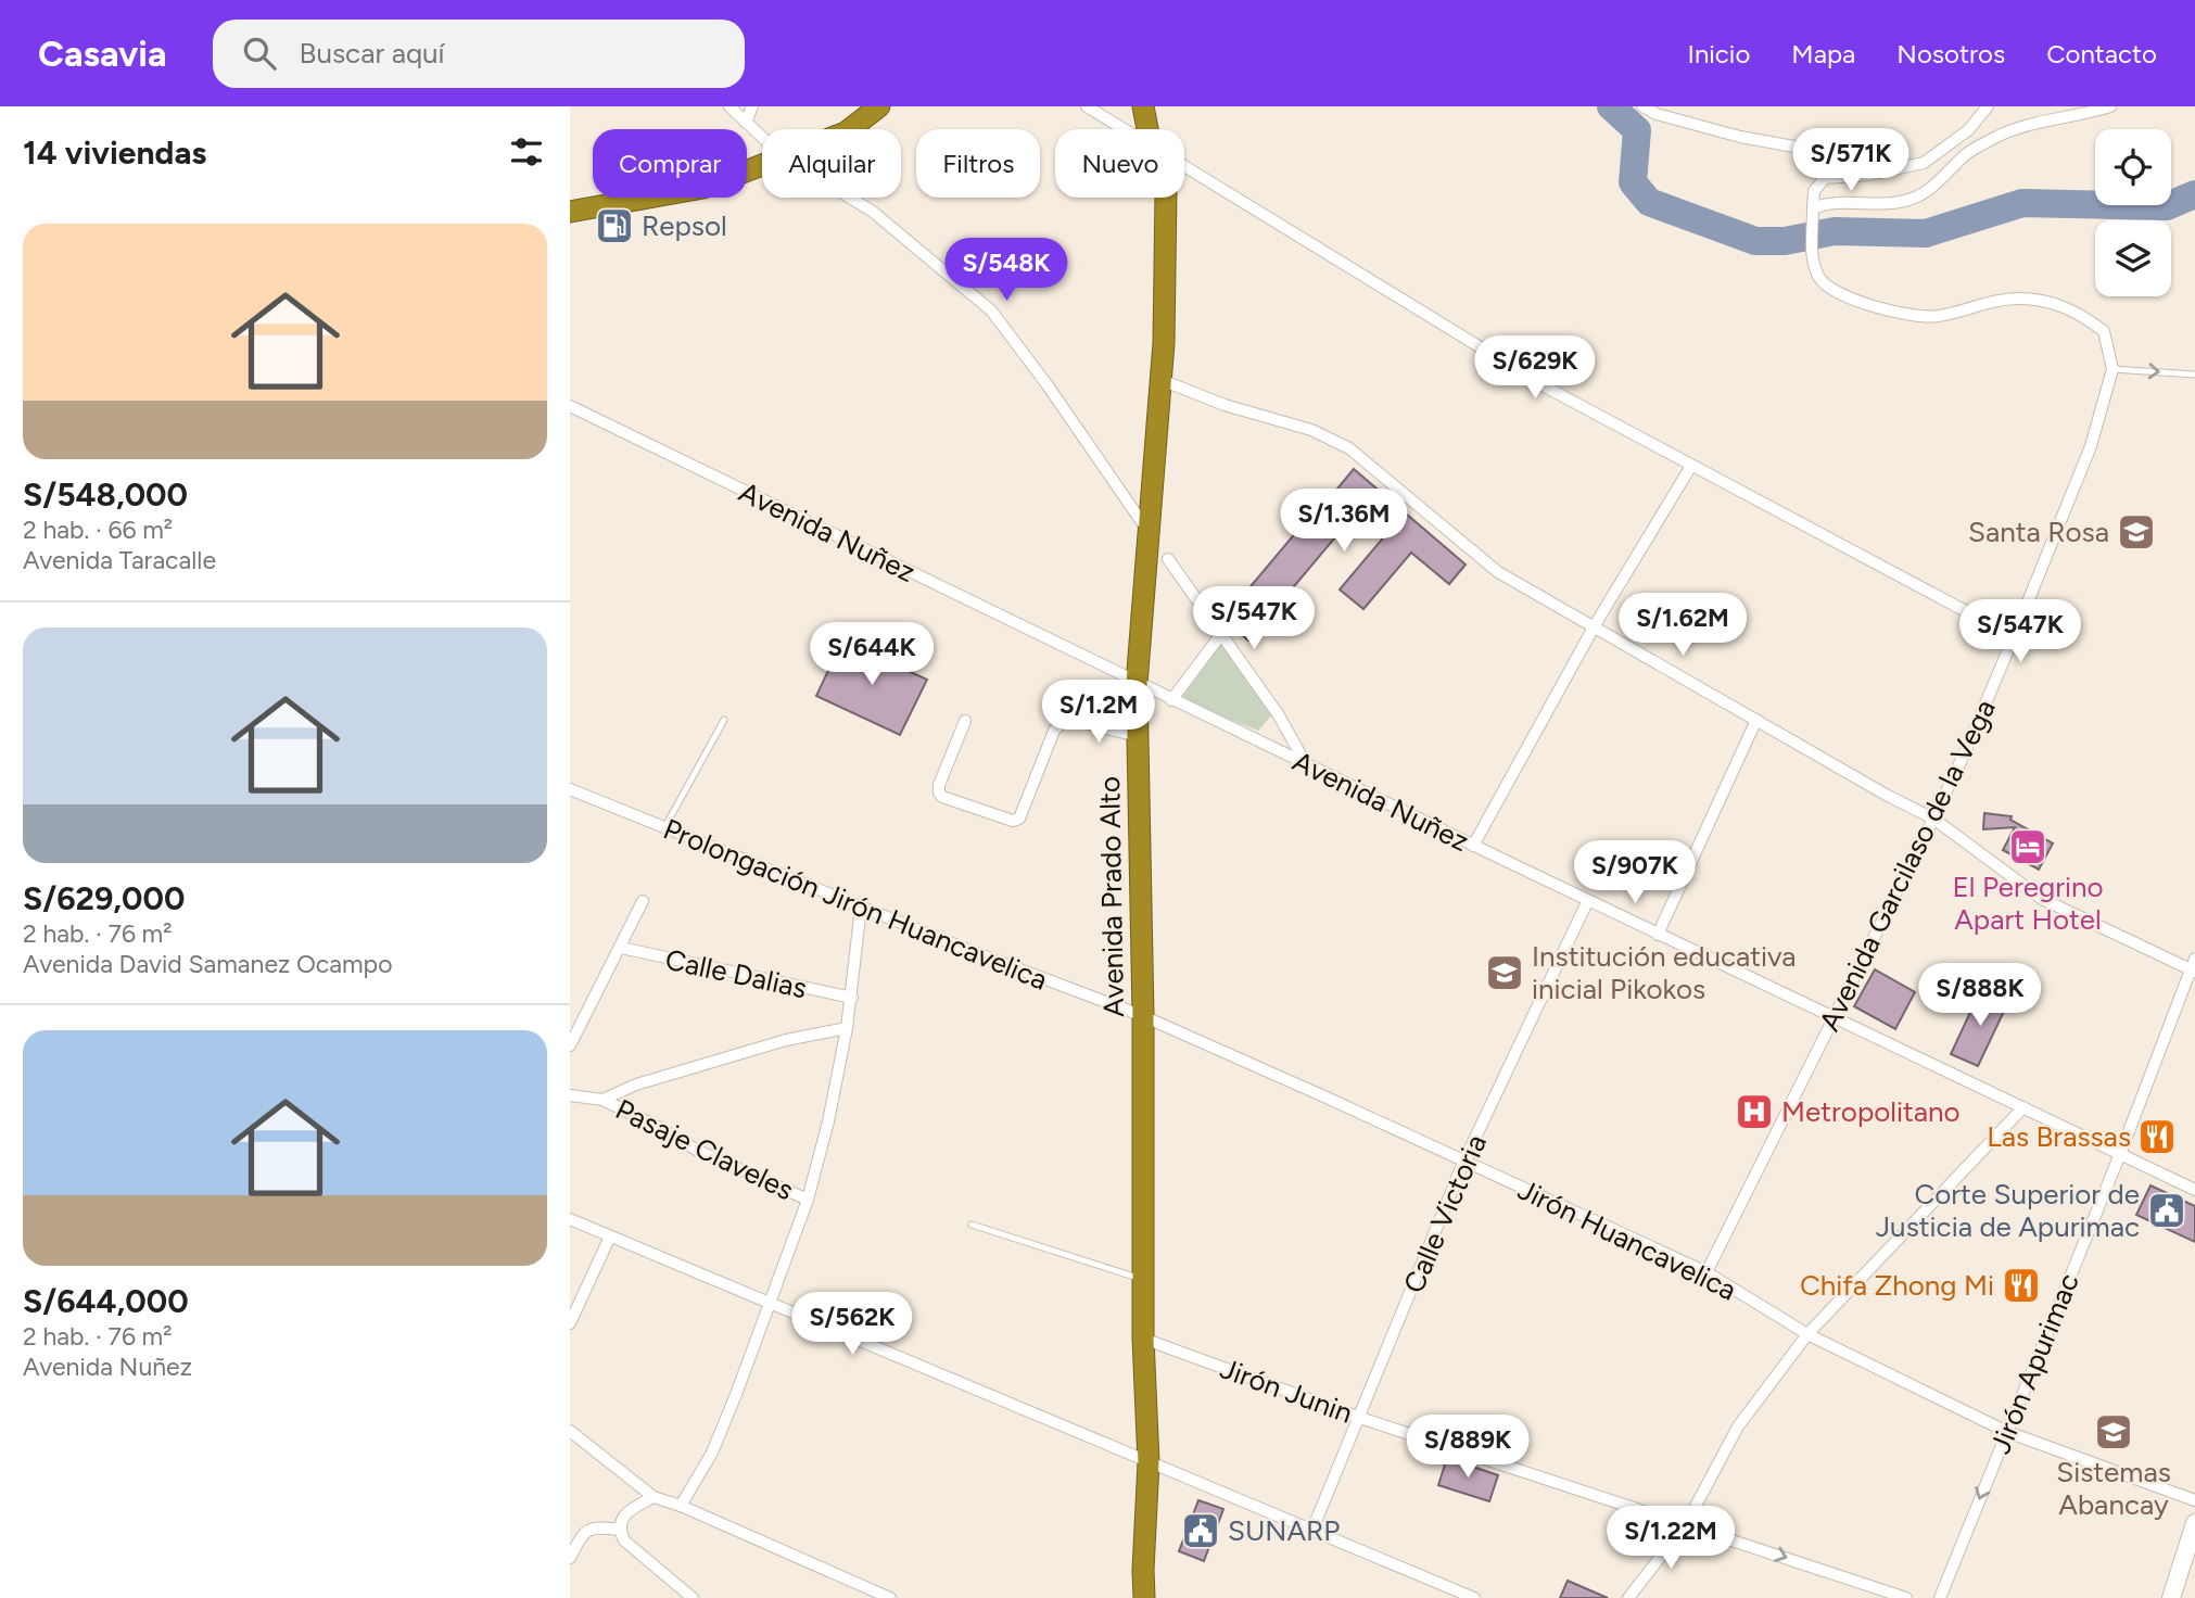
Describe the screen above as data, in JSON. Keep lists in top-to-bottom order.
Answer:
{
  "streets": {
    "highway": ["Avenida Prado Alto"],
    "street": [
      "Avenida Nuñez",
      "Avenida Garcilaso de la Vega",
      "Prolongación Jirón Huancavelica",
      "Calle Dalias",
      "Pasaje Claveles",
      "Calle Victoria",
      "Jirón Huancavelica",
      "Jirón Apurimac",
      "Jirón Junin"
    ]
  },
  "crossings": [
    ["Avenida Nuñez", "Avenida Garcilaso de la Vega"],
    ["Avenida Nuñez", "Avenida Prado Alto"],
    ["Avenida Nuñez", "Calle Victoria"],
    ["Avenida Nuñez", "Jirón Apurimac"],
    ["Avenida Garcilaso de la Vega", "Jirón Huancavelica"],
    ["Avenida Prado Alto", "Prolongación Jirón Huancavelica"],
    ["Avenida Prado Alto", "Jirón Huancavelica"],
    ["Avenida Prado Alto", "Jirón Junin"],
    ["Prolongación Jirón Huancavelica", "Jirón Huancavelica"],
    ["Calle Victoria", "Jirón Huancavelica"],
    ["Calle Victoria", "Jirón Junin"],
    ["Jirón Huancavelica", "Jirón Apurimac"]
  ],
  "places": {
    "fuel station": ["Repsol"],
    "school or university": ["Santa Rosa", "Institución educativa inicial Pikokos", "Sistemas Abancay"],
    "hotel": ["El Peregrino Apart Hotel"],
    "hospital": ["Metropolitano"],
    "restaurant": ["Las Brassas", "Chifa Zhong Mi"],
    "public building": ["Corte Superior de Justicia de Apurimac", "SUNARP"]
  },
  "page": {
    "header": "Casavia",
    "search": "Buscar aquí",
    "nav": [
      "Inicio",
      "Mapa",
      "Nosotros",
      "Contacto"
    ],
    "heading": "14 viviendas",
    "price": [
      "S/571K",
      "S/548K",
      "S/629K",
      "S/1.36M",
      "S/547K",
      "S/1.62M",
      "S/547K",
      "S/644K",
      "S/1.2M",
      "S/907K",
      "S/888K",
      "S/562K",
      "S/889K",
      "S/1.22M"
    ],
    "chip": [
      "Comprar",
      "Alquilar",
      "Filtros",
      "Nuevo"
    ],
    "list": [
      {
        "name": "S/548,000",
        "note": "2 hab. · 66 m² · Avenida Taracalle"
      },
      {
        "name": "S/629,000",
        "note": "2 hab. · 76 m² · Avenida David Samanez Ocampo"
      },
      {
        "name": "S/644,000",
        "note": "2 hab. · 76 m² · Avenida Nuñez"
      }
    ]
  }
}
